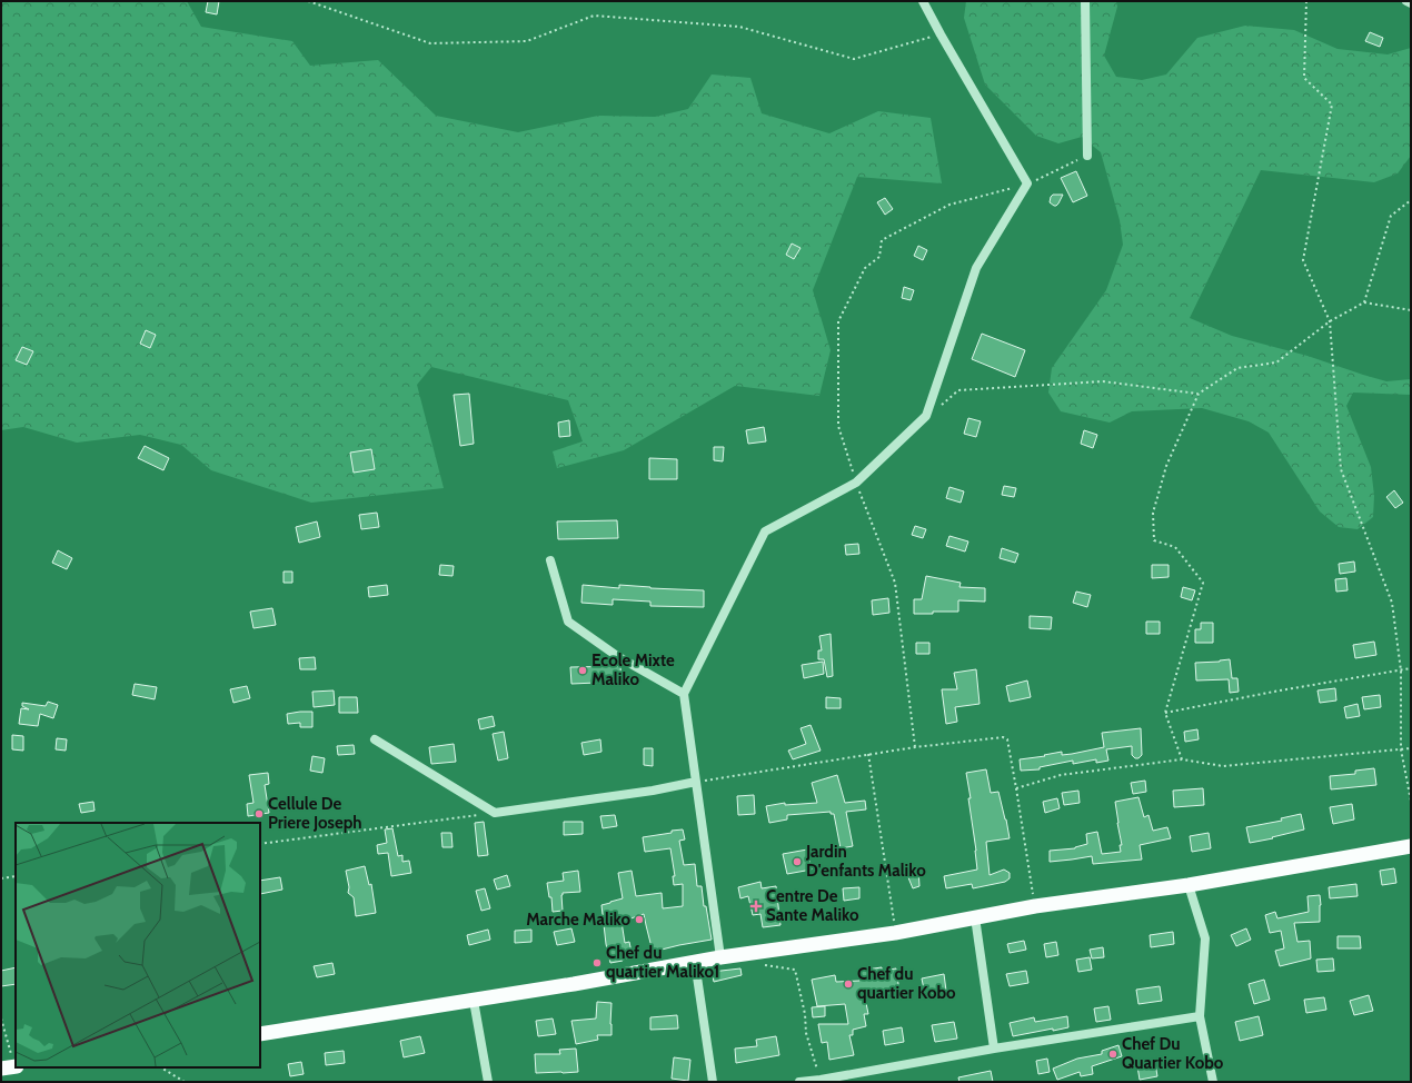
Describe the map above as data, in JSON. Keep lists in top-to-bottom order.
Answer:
{
  "places": {
    "other": [
      "Ecole Mixte Maliko",
      "Cellule De Priere Joseph",
      "Jardin D'enfants Maliko",
      "Marche Maliko",
      "Chef du quartier Maliko1",
      "Chef du quartier Kobo",
      "Chef Du Quartier Kobo"
    ],
    "health": ["Centre De Sante Maliko"]
  }
}
